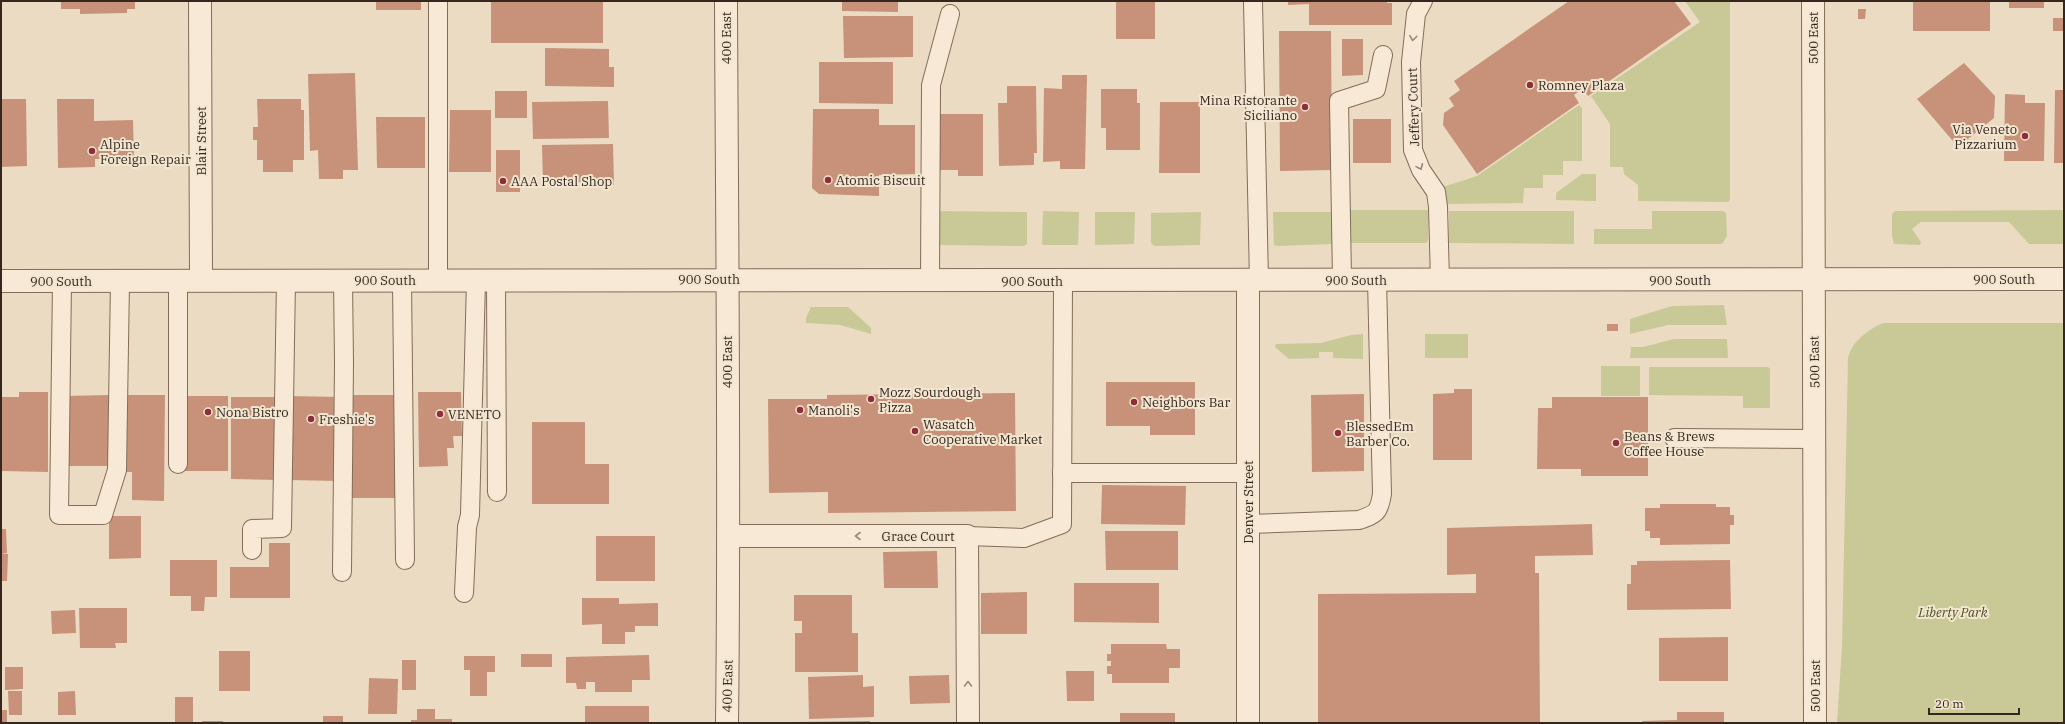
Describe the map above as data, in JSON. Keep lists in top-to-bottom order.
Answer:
{
  "streets": {
    "street": [
      "400 East",
      "500 East",
      "Blair Street",
      "900 South",
      "Denver Street",
      "Grace Court"
    ],
    "lane": ["Jeffery Court"]
  },
  "crossings": [
    ["400 East", "900 South"],
    ["400 East", "Grace Court"],
    ["500 East", "900 South"],
    ["Jeffery Court", "900 South"],
    ["Blair Street", "900 South"],
    ["900 South", "Denver Street"]
  ],
  "parks": ["Liberty Park"],
  "places": [
    "Romney Plaza",
    "Mina Ristorante Siciliano",
    "Via Veneto Pizzarium",
    "Alpine Foreign Repair",
    "Atomic Biscuit",
    "AAA Postal Shop",
    "Mozz Sourdough Pizza",
    "Neighbors Bar",
    "Manoli's",
    "Nona Bistro",
    "VENETO",
    "Freshie's",
    "Wasatch Cooperative Market",
    "BlessedEm Barber Co.",
    "Beans & Brews Coffee House"
  ],
  "scale_bar": "20 m"
}
